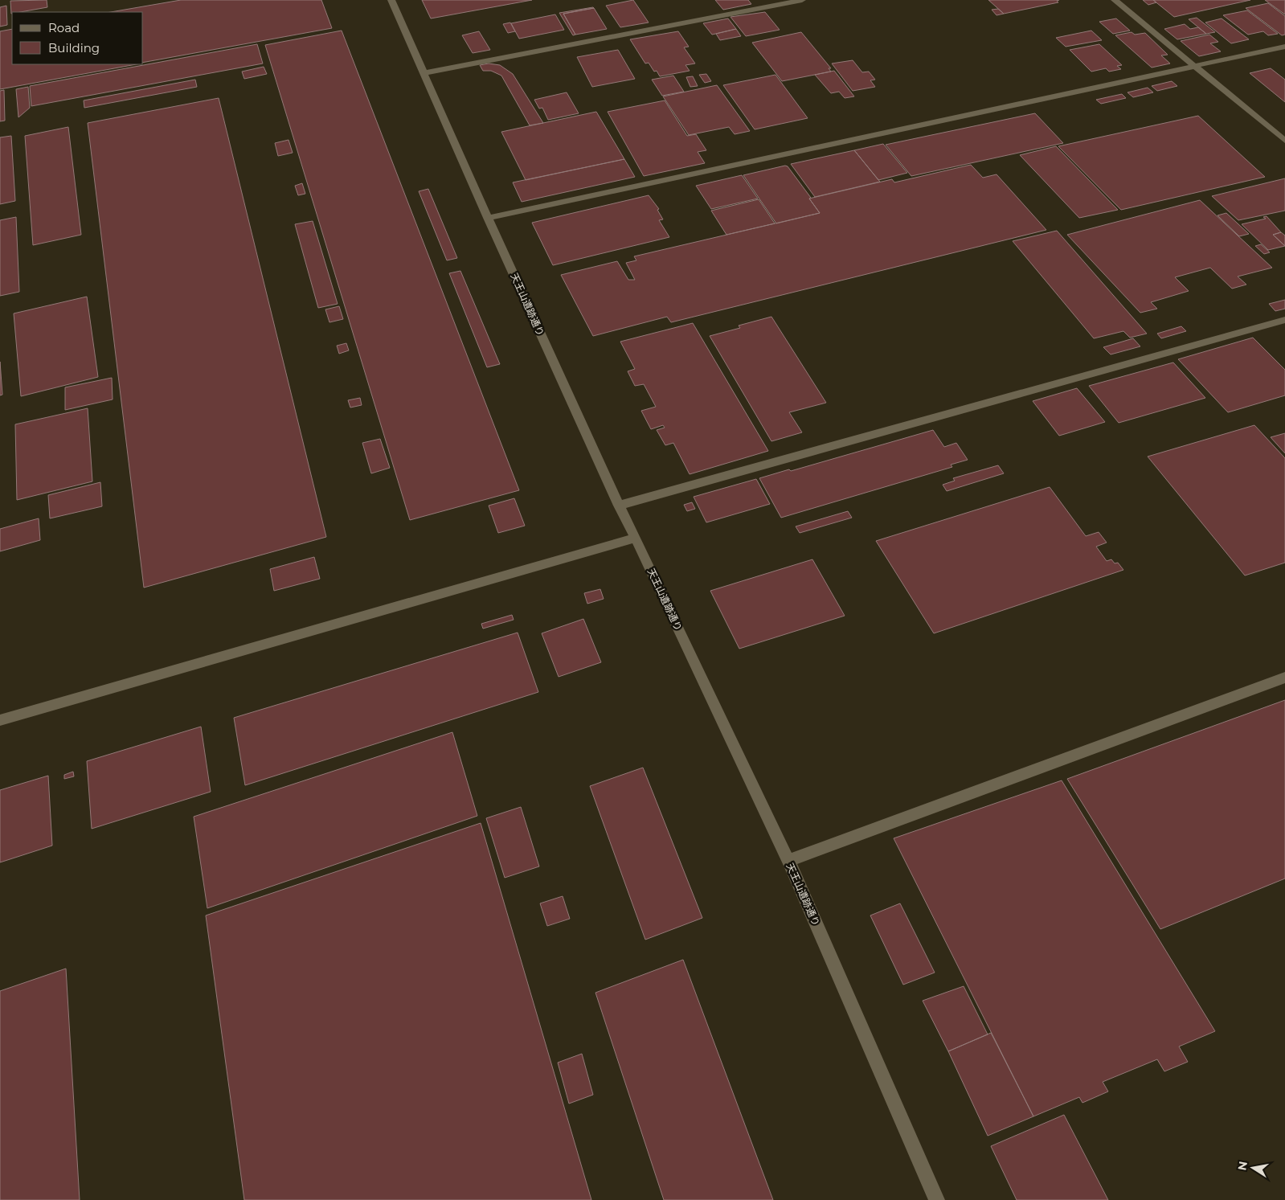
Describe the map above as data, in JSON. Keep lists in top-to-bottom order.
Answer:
{
  "streets": {
    "street": ["天王山遺跡通り"]
  },
  "legend": ["Road", "Building"],
  "north": "left"
}
